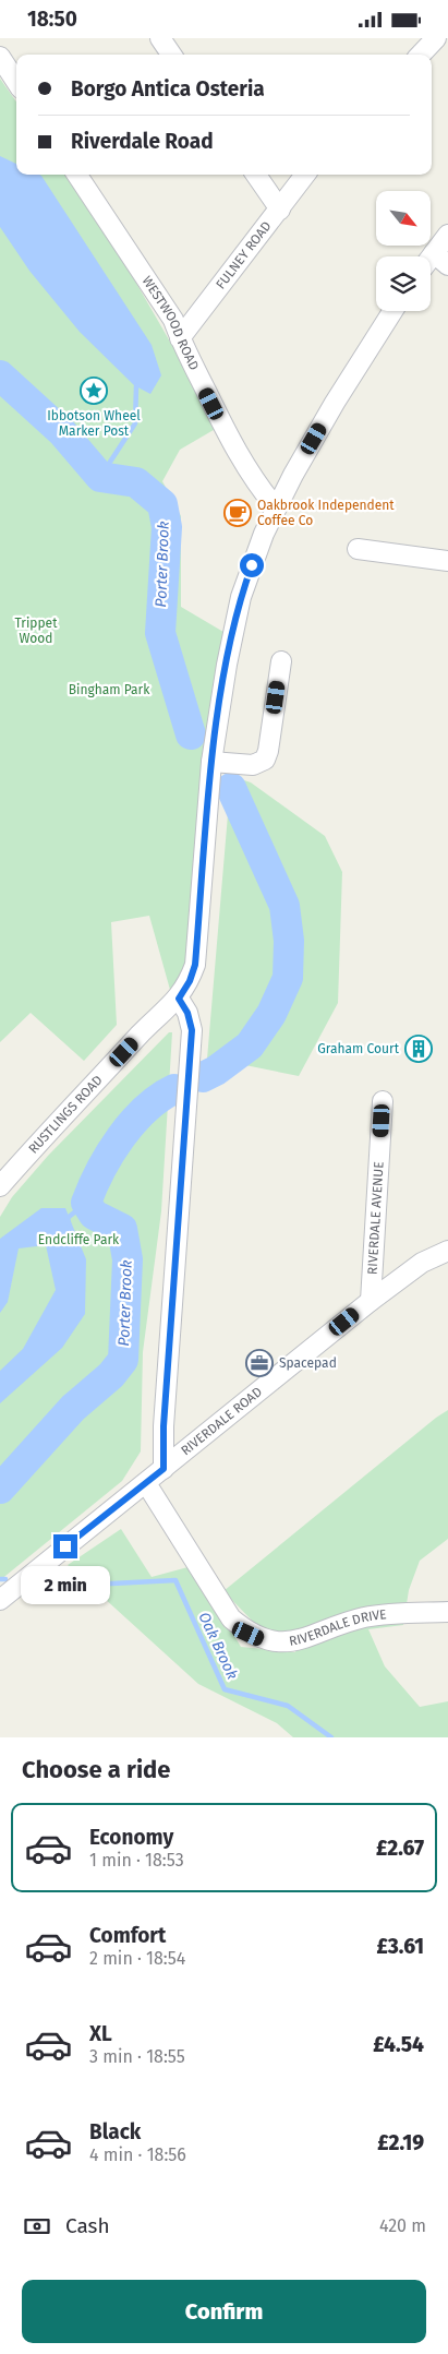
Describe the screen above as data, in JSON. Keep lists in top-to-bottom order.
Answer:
{
  "streets": {
    "street": [
      "FULNEY ROAD",
      "WESTWOOD ROAD",
      "RUSTLINGS ROAD",
      "RIVERDALE AVENUE",
      "RIVERDALE ROAD",
      "RIVERDALE DRIVE"
    ]
  },
  "crossings": [
    ["FULNEY ROAD", "WESTWOOD ROAD"],
    ["RIVERDALE AVENUE", "RIVERDALE ROAD"],
    ["RIVERDALE ROAD", "RIVERDALE DRIVE"]
  ],
  "water": ["Porter Brook", "Oak Brook"],
  "parks": ["Trippet Wood", "Bingham Park", "Endcliffe Park"],
  "places": {
    "place": ["Ibbotson Wheel Marker Post"],
    "cafe": ["Oakbrook Independent Coffee Co"],
    "building": ["Graham Court"],
    "office": ["Spacepad"]
  },
  "north": "bottom right",
  "page": {
    "status": "18:50",
    "banner": ["Borgo Antica Osteria", "Riverdale Road"],
    "bubble": "2 min",
    "heading": "Choose a ride",
    "list": [
      {
        "name": "Economy",
        "note": "1 min · 18:53",
        "value": "£2.67"
      },
      {
        "name": "Comfort",
        "note": "2 min · 18:54",
        "value": "£3.61"
      },
      {
        "name": "XL",
        "note": "3 min · 18:55",
        "value": "£4.54"
      },
      {
        "name": "Black",
        "note": "4 min · 18:56",
        "value": "£2.19"
      }
    ],
    "pay": ["Cash", "420 m"],
    "buttons": "Confirm"
  }
}
